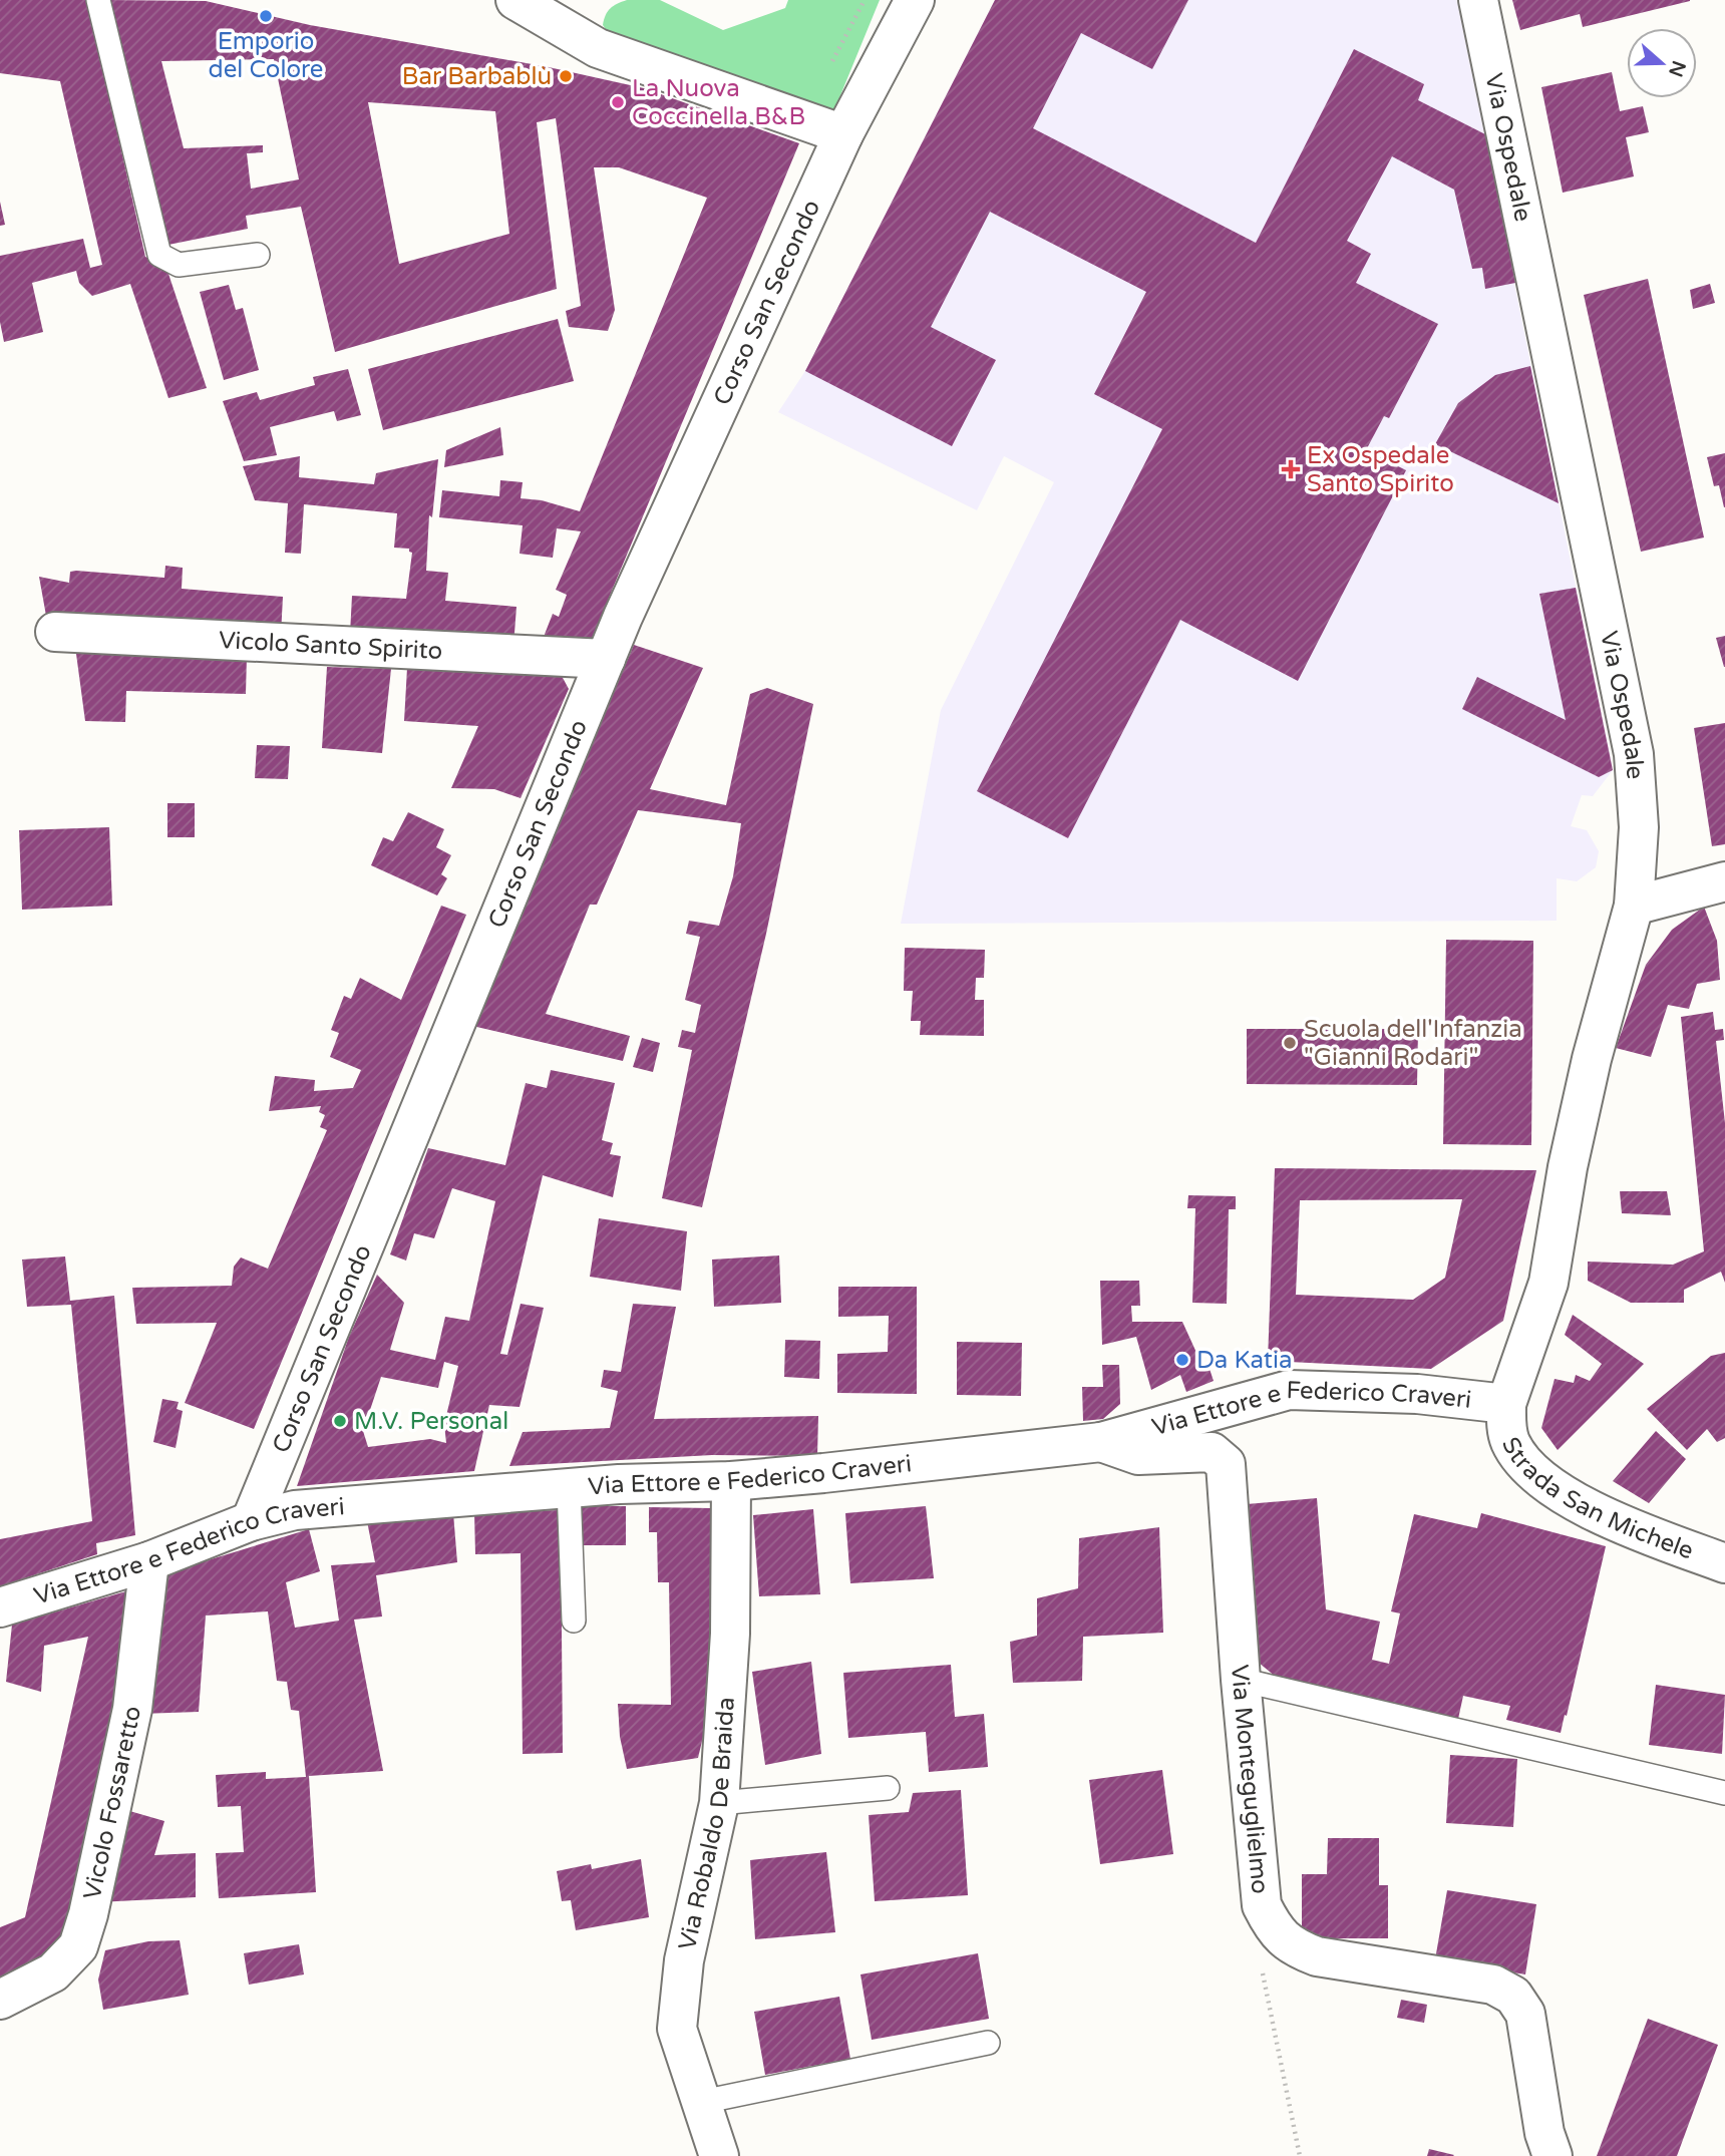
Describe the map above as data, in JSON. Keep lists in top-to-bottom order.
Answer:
{
  "streets": {
    "street": [
      "Via Ospedale",
      "Corso San Secondo",
      "Vicolo Santo Spirito",
      "Via Ettore e Federico Craveri",
      "Strada San Michele",
      "Via Monteguglielmo",
      "Vicolo Fossaretto",
      "Via Robaldo De Braida"
    ]
  },
  "crossings": [
    ["Via Ospedale", "Via Ettore e Federico Craveri"],
    ["Via Ospedale", "Strada San Michele"],
    ["Corso San Secondo", "Vicolo Santo Spirito"],
    ["Corso San Secondo", "Via Ettore e Federico Craveri"],
    ["Via Ettore e Federico Craveri", "Strada San Michele"],
    ["Via Ettore e Federico Craveri", "Via Monteguglielmo"],
    ["Via Ettore e Federico Craveri", "Vicolo Fossaretto"],
    ["Via Ettore e Federico Craveri", "Via Robaldo De Braida"]
  ],
  "places": {
    "other": [
      "Emporio del Colore",
      "Bar Barbablù",
      "La Nuova Coccinella B&B",
      "Scuola dell'Infanzia \"Gianni Rodari\"",
      "Da Katia",
      "M.V. Personal"
    ],
    "health": ["Ex Ospedale Santo Spirito"]
  },
  "north": "right"
}
